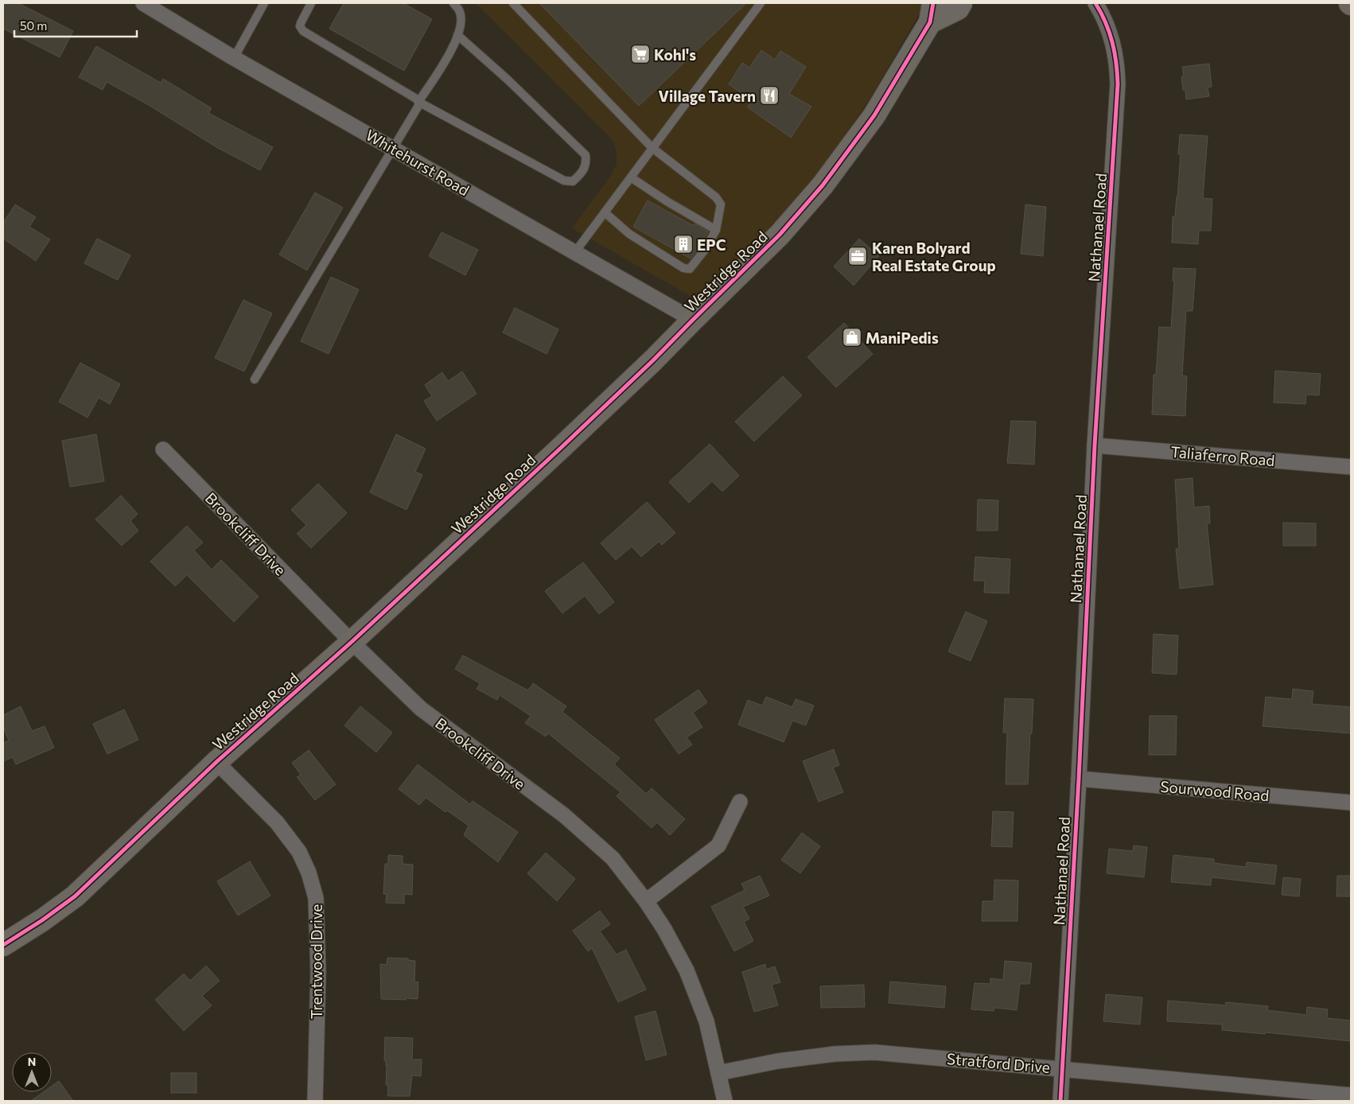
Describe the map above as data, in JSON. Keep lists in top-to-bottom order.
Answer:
{
  "streets": {
    "main road": ["Westridge Road"],
    "street": [
      "Whitehurst Road",
      "Nathanael Road",
      "Taliaferro Road",
      "Brookcliff Drive",
      "Sourwood Road",
      "Trentwood Drive",
      "Stratford Drive"
    ]
  },
  "crossings": [
    ["Whitehurst Road", "Westridge Road"],
    ["Nathanael Road", "Taliaferro Road"],
    ["Nathanael Road", "Sourwood Road"],
    ["Nathanael Road", "Stratford Drive"],
    ["Westridge Road", "Brookcliff Drive"],
    ["Westridge Road", "Trentwood Drive"],
    ["Brookcliff Drive", "Stratford Drive"]
  ],
  "places": {
    "supermarket": ["Kohl's"],
    "restaurant": ["Village Tavern"],
    "building": ["EPC"],
    "office": ["Karen Bolyard Real Estate Group"],
    "shop": ["ManiPedis"]
  },
  "scale_bar": "50 m",
  "north": "top"
}
